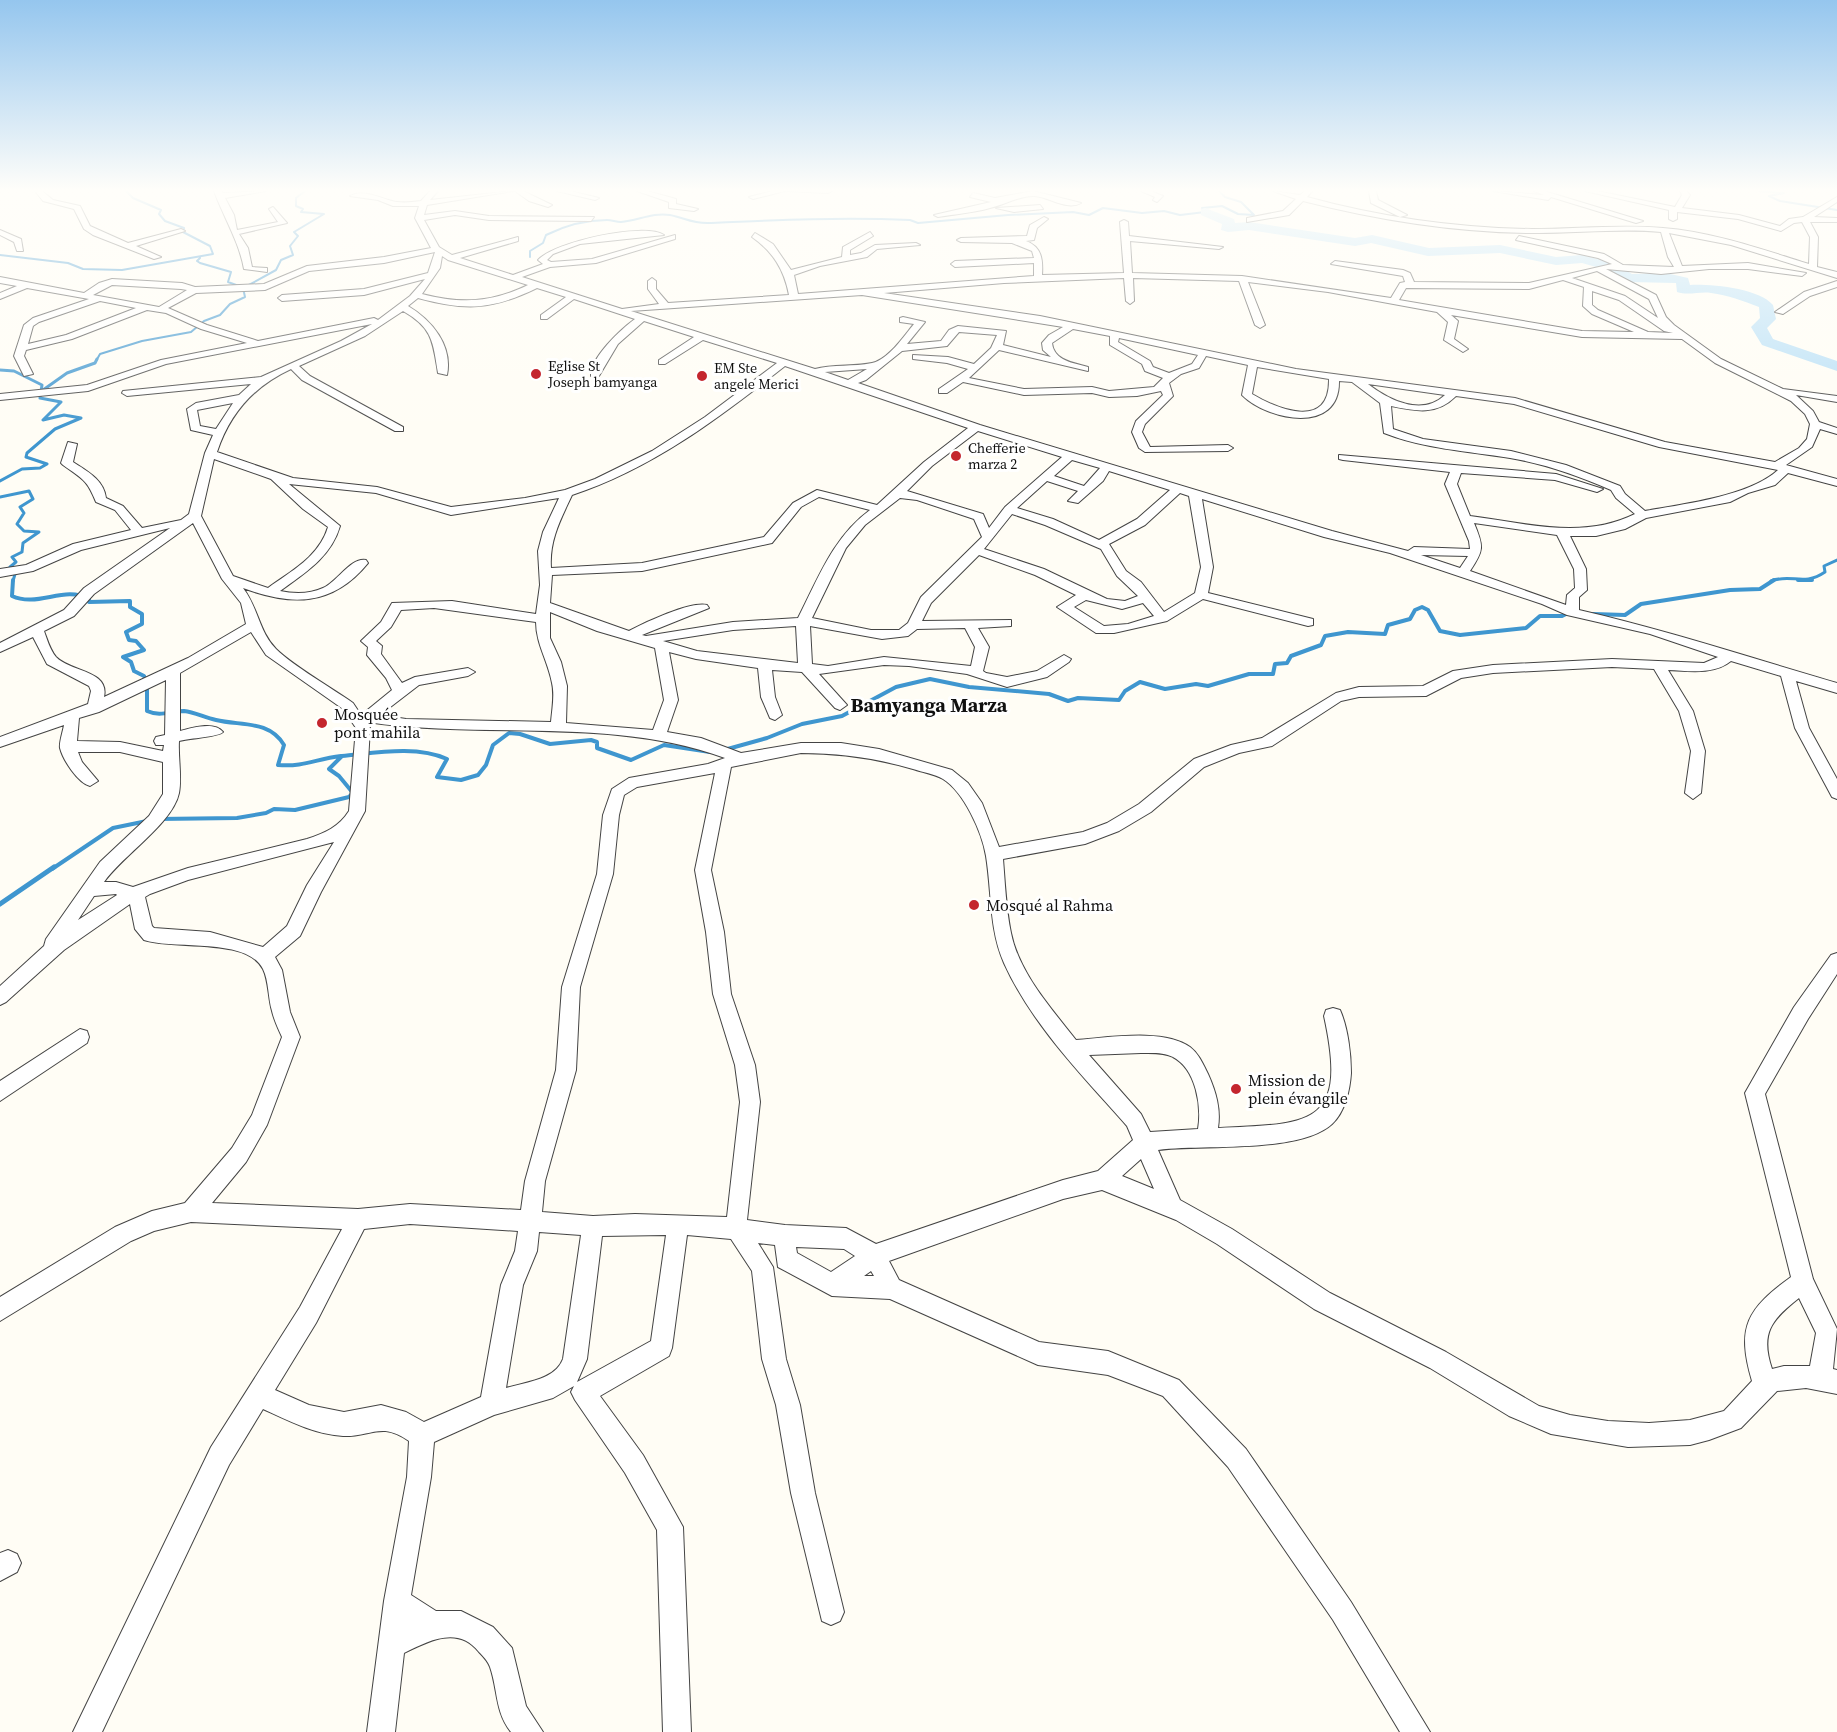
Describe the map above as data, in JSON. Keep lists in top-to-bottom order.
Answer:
{
  "districts": ["Bamyanga Marza"],
  "places": [
    "Eglise St Joseph bamyanga",
    "EM Ste angele Merici",
    "Chefferie marza 2",
    "Mosquée pont mahila",
    "Mosqué al Rahma",
    "Mission de plein évangile"
  ]
}
